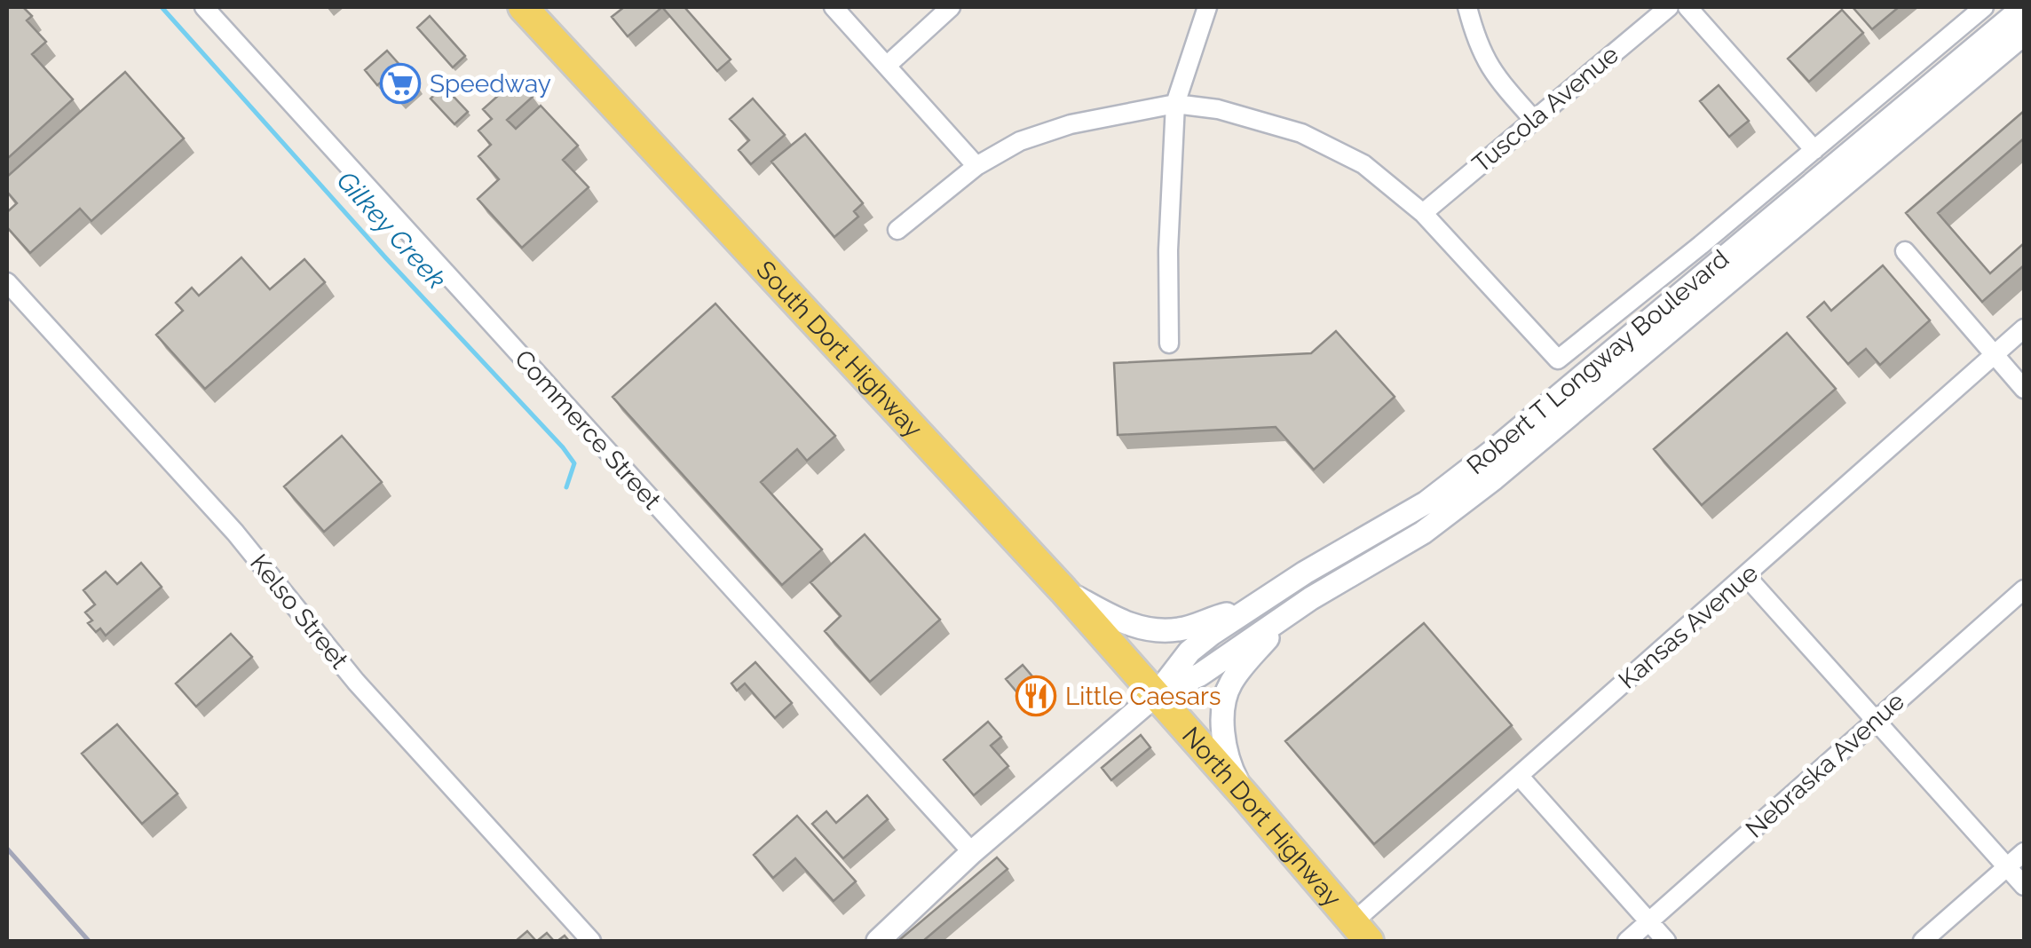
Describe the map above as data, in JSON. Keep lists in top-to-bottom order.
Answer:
{
  "streets": {
    "main road": ["South Dort Highway", "North Dort Highway"],
    "street": [
      "Tuscola Avenue",
      "Robert T Longway Boulevard",
      "Commerce Street",
      "Kelso Street",
      "Kansas Avenue",
      "Nebraska Avenue"
    ]
  },
  "crossings": [
    ["South Dort Highway", "Robert T Longway Boulevard"],
    ["South Dort Highway", "North Dort Highway"],
    ["Robert T Longway Boulevard", "Commerce Street"],
    ["Robert T Longway Boulevard", "North Dort Highway"],
    ["Kansas Avenue", "North Dort Highway"]
  ],
  "water": ["Gilkey Creek"],
  "places": {
    "supermarket": ["Speedway"],
    "restaurant": ["Little Caesars"]
  }
}
